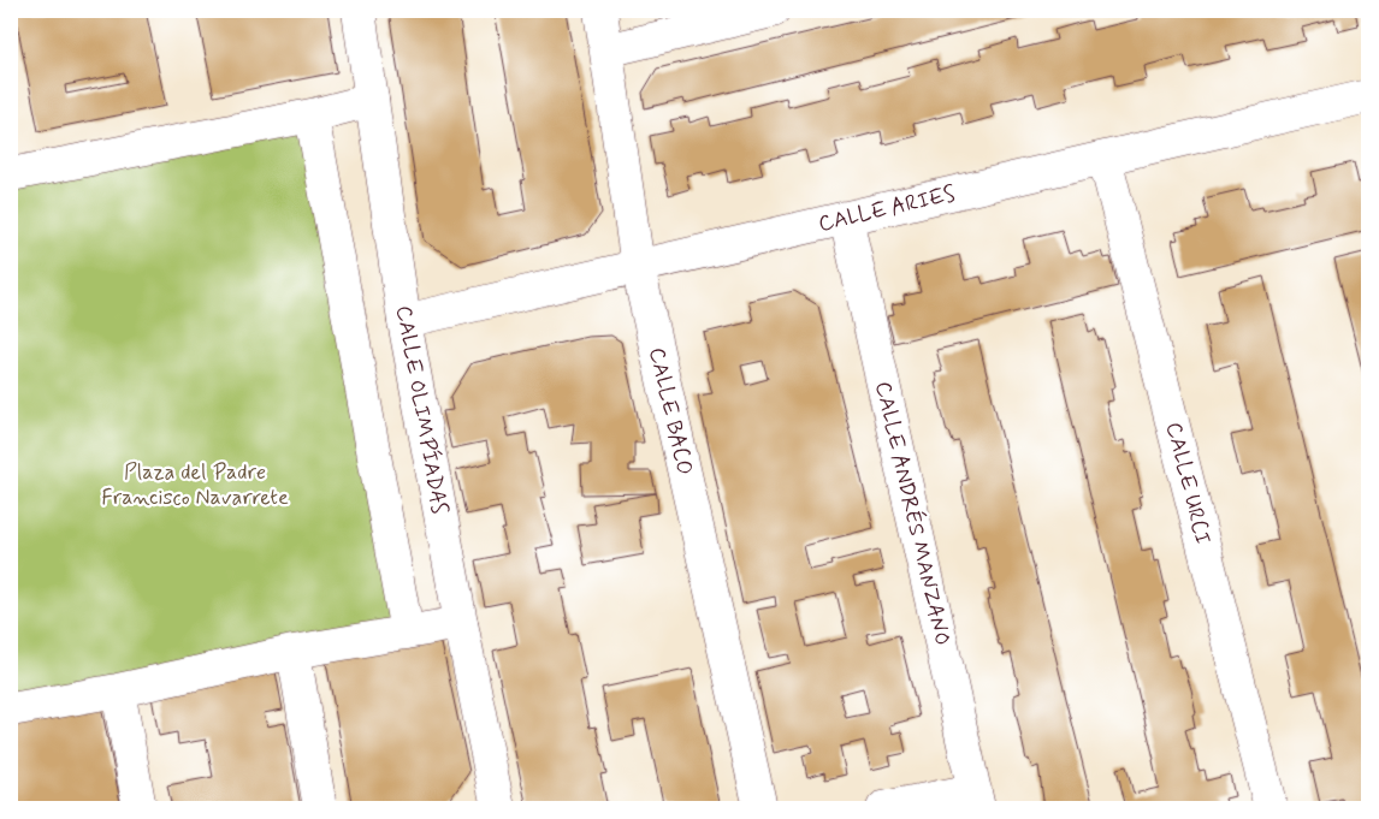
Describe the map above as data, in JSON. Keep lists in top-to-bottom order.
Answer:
{
  "streets": {
    "street": [
      "CALLE ARIES",
      "CALLE OLIMPÍADAS",
      "CALLE BACO",
      "CALLE URCI",
      "CALLE ANDRÉS MANZANO"
    ]
  },
  "crossings": [
    ["CALLE ARIES", "CALLE OLIMPÍADAS"],
    ["CALLE ARIES", "CALLE BACO"],
    ["CALLE ARIES", "CALLE URCI"],
    ["CALLE ARIES", "CALLE ANDRÉS MANZANO"]
  ],
  "parks": ["Plaza del Padre Francisco Navarrete"]
}
